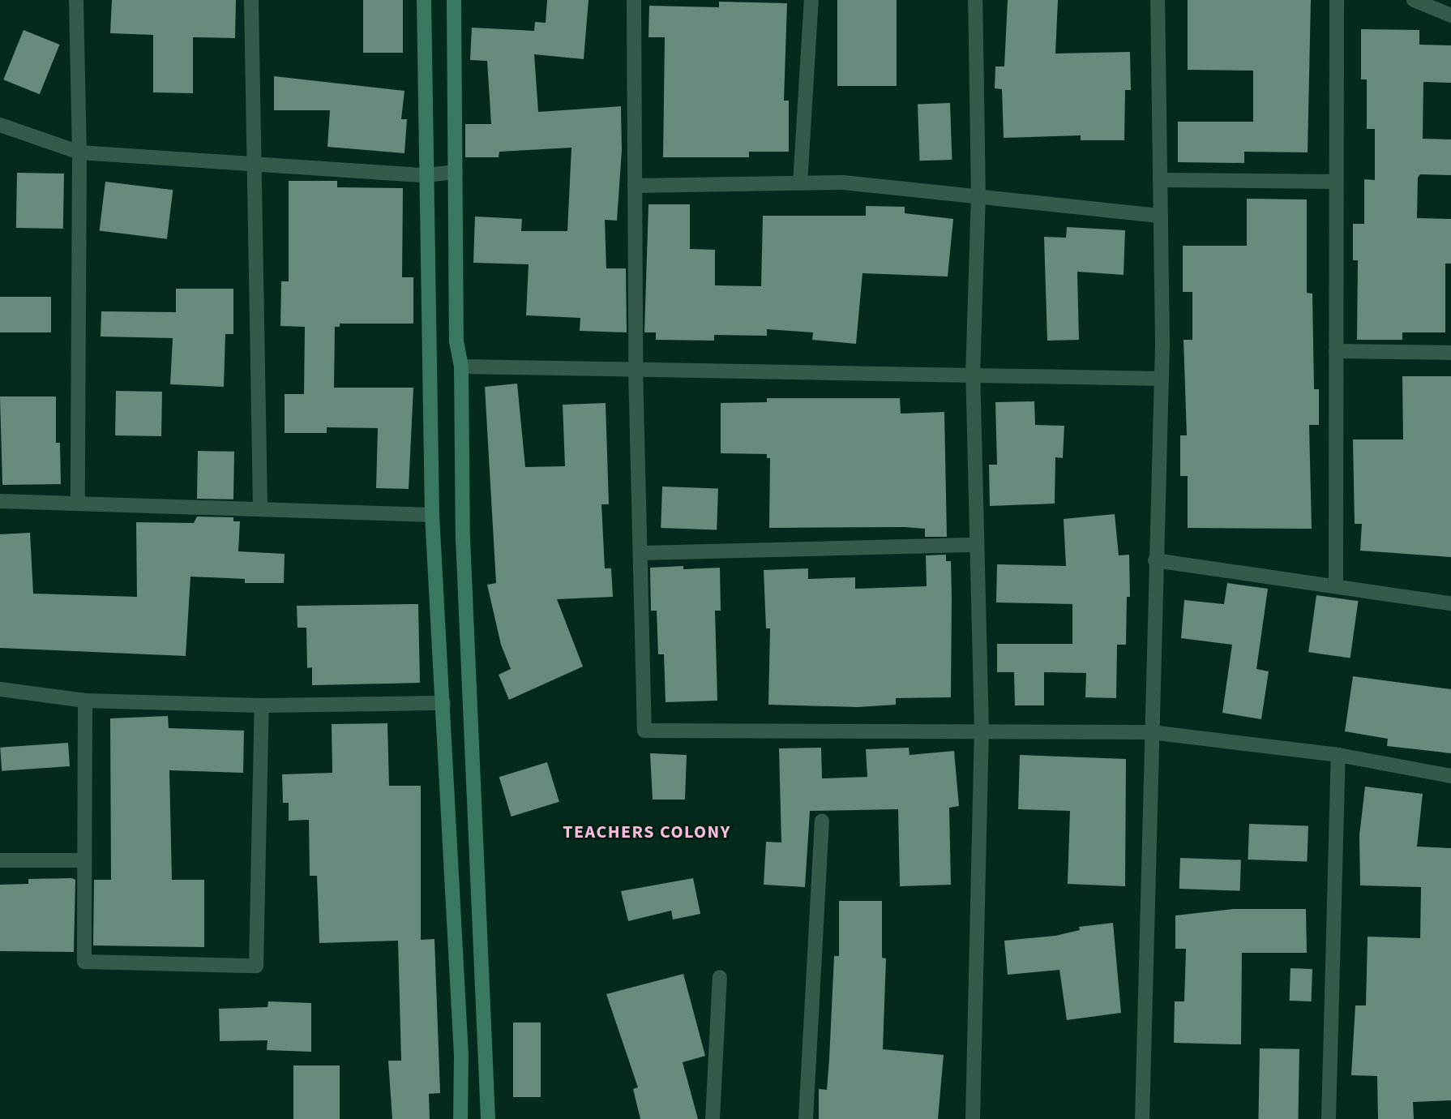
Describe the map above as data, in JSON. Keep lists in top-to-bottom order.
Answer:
{
  "districts": ["TEACHERS COLONY"]
}
